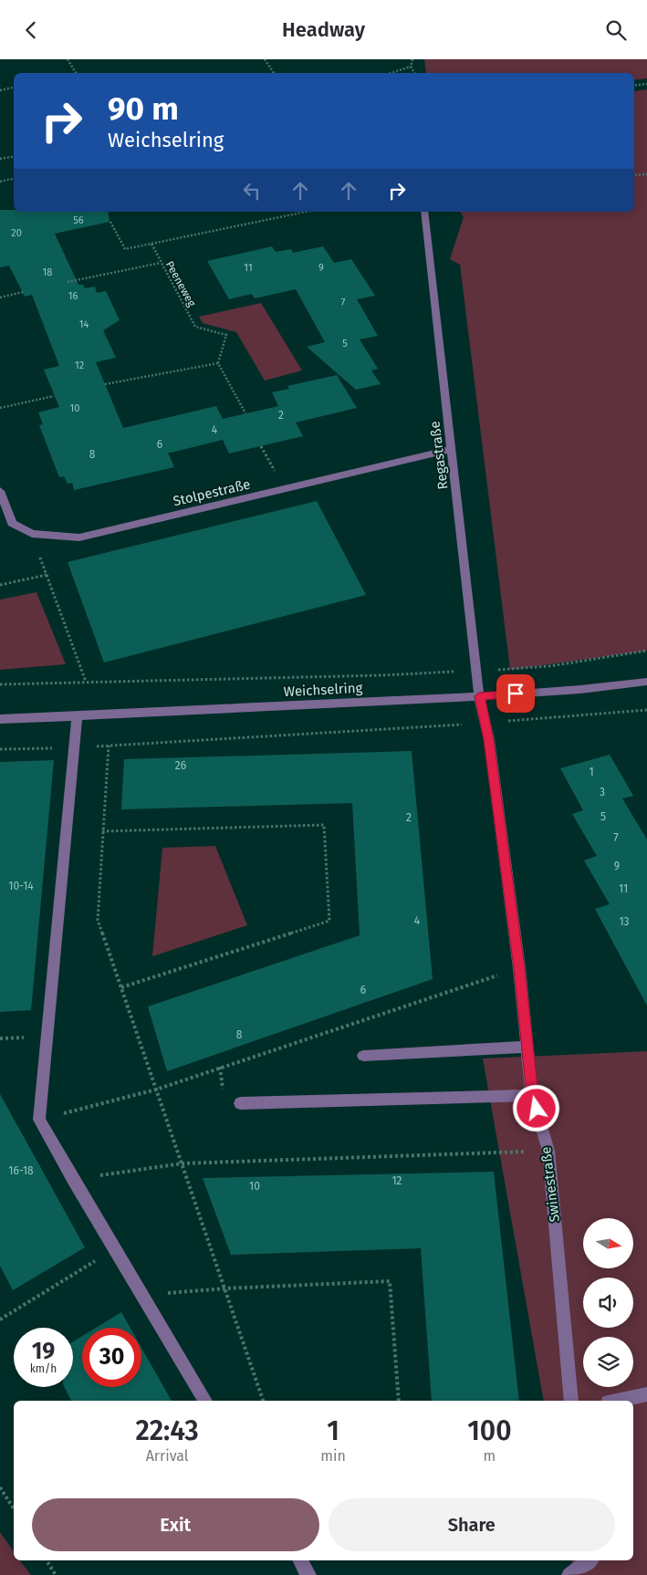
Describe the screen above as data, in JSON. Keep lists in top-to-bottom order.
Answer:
{
  "streets": {
    "street": [
      "Regastraße",
      "Stolpestraße",
      "Weichselring",
      "Swinestraße"
    ],
    "path": ["Peeneweg"]
  },
  "crossings": [
    ["Regastraße", "Stolpestraße"],
    ["Regastraße", "Weichselring"],
    ["Regastraße", "Swinestraße"],
    ["Weichselring", "Swinestraße"]
  ],
  "house_numbers": [
    "56",
    "20",
    "11",
    "9",
    "18",
    "16",
    "7",
    "14",
    "5",
    "12",
    "10",
    "2",
    "4",
    "6",
    "8",
    "26",
    "1",
    "3",
    "5",
    "2",
    "7",
    "9",
    "10-14",
    "11",
    "4",
    "13",
    "6",
    "8",
    "16-18",
    "12",
    "10"
  ],
  "north": "right",
  "page": {
    "header": "Headway",
    "turn": ["90 m", "Weichselring"],
    "speed": "19 km/h",
    "limit": "30",
    "eta": [
      "22:43",
      "Arrival",
      "1",
      "min",
      "100",
      "m"
    ],
    "buttons": ["Exit", "Share"]
  }
}
